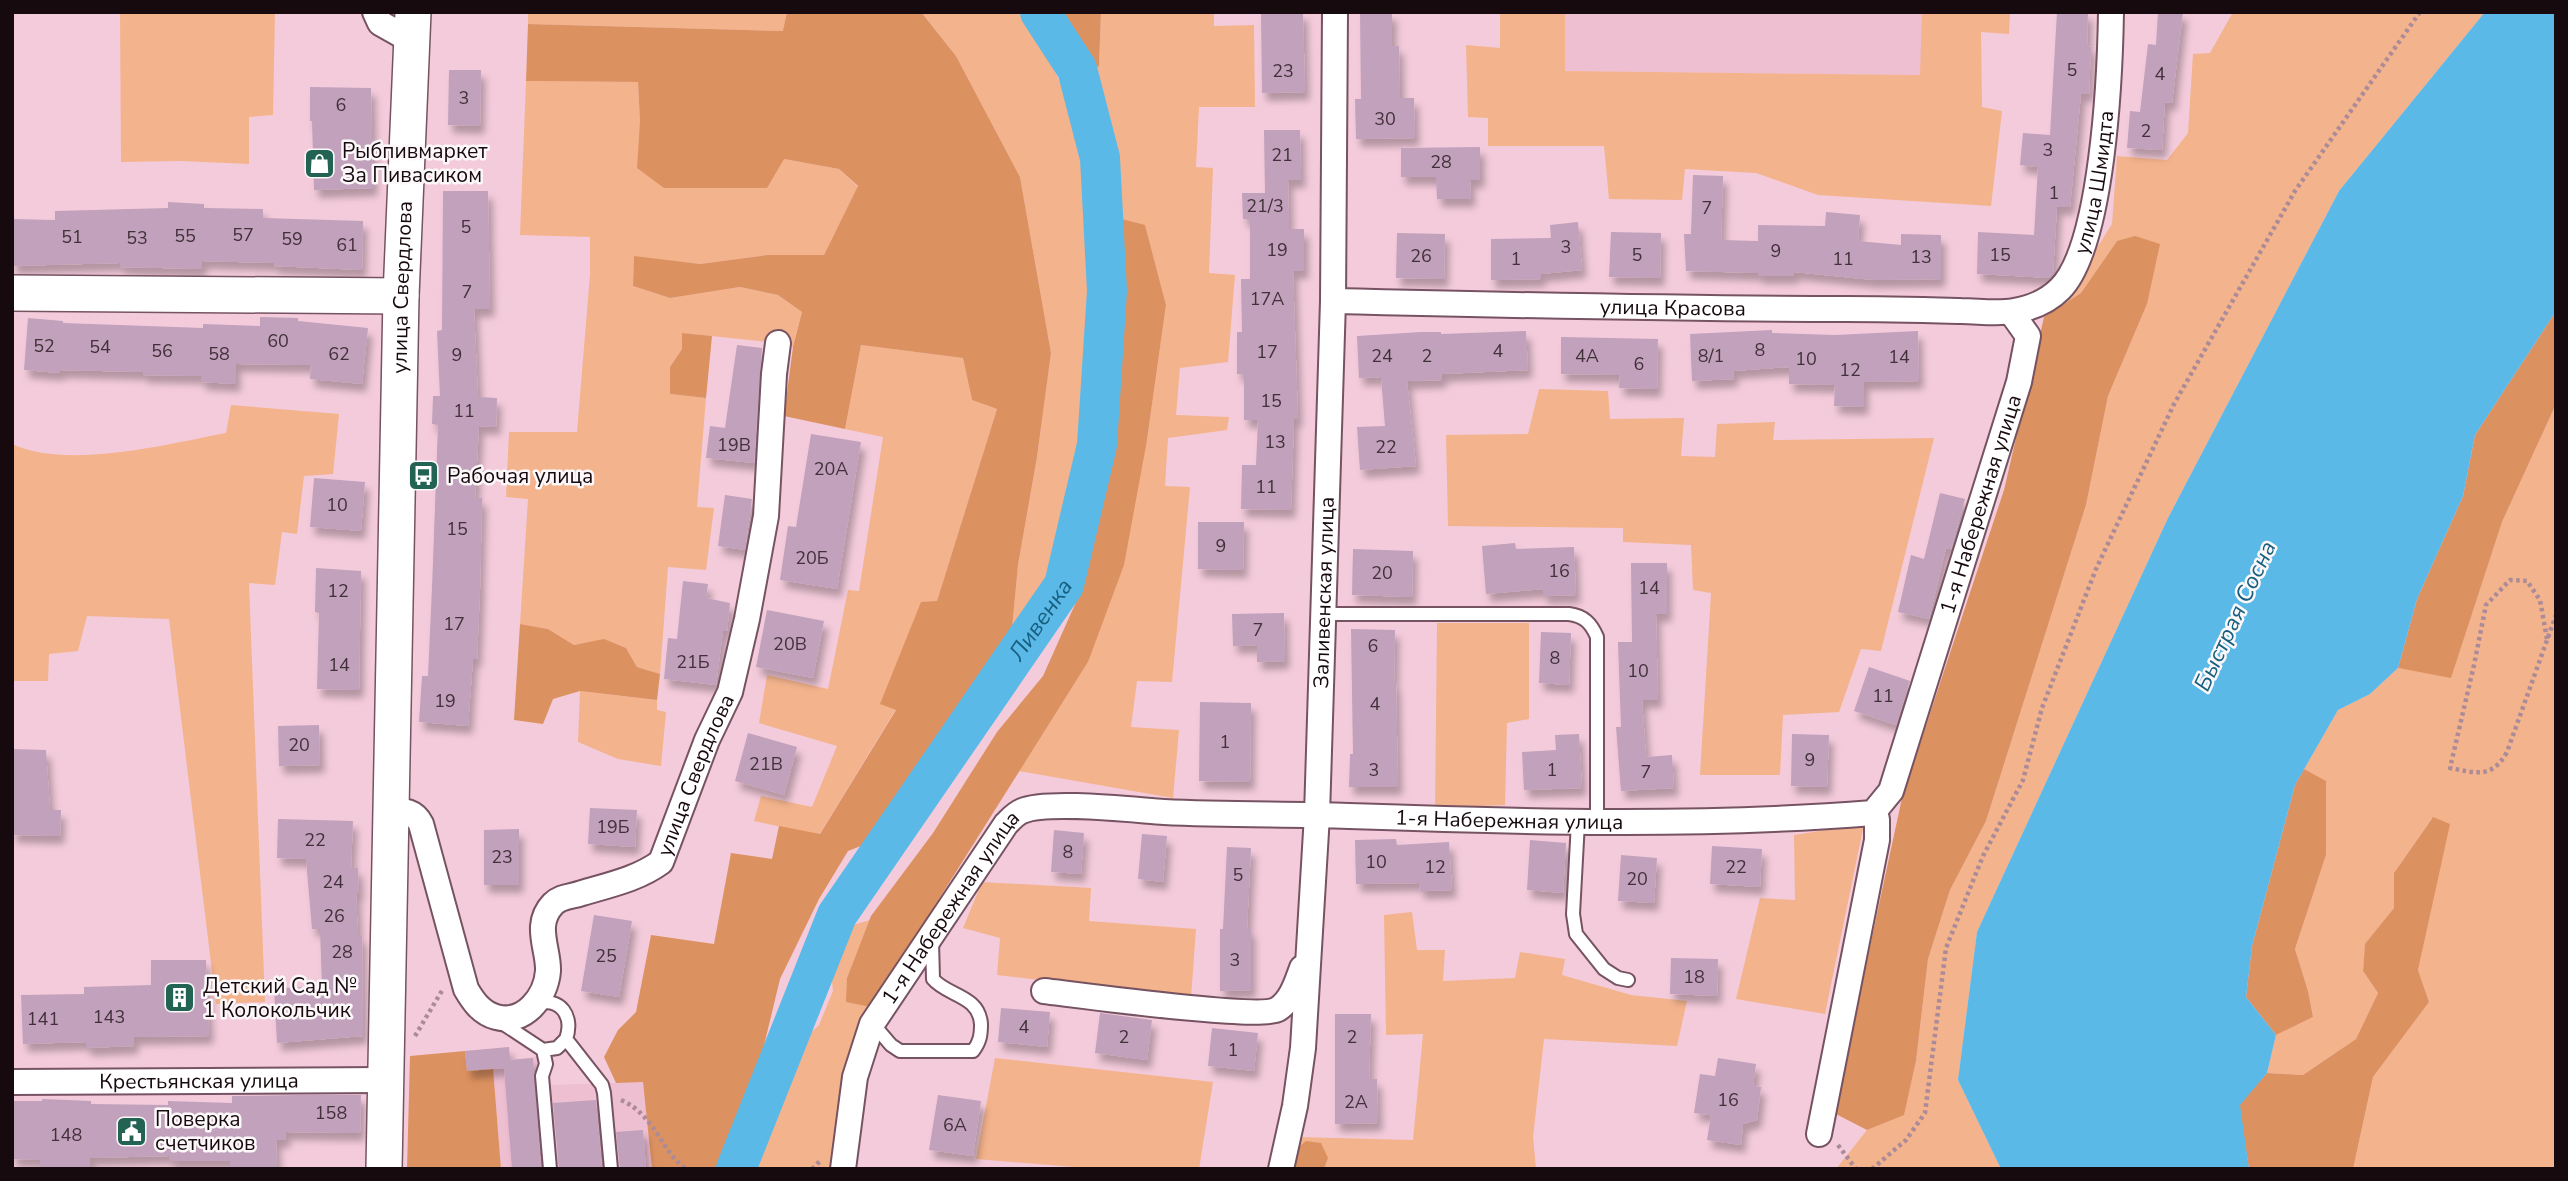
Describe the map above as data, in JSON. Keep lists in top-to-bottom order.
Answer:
{
  "streets": {
    "main road": ["улица Свердлова"],
    "street": [
      "улица Шмидта",
      "улица Красова",
      "1-я Набережная улица",
      "Заливенская улица",
      "Крестьянская улица"
    ]
  },
  "crossings": [
    ["улица Шмидта", "улица Красова"],
    ["улица Шмидта", "1-я Набережная улица"],
    ["улица Свердлова", "Крестьянская улица"],
    ["улица Красова", "1-я Набережная улица"],
    ["улица Красова", "Заливенская улица"],
    ["1-я Набережная улица", "Заливенская улица"]
  ],
  "water": ["Быстрая Сосна", "Ливенка"],
  "places": {
    "shop": ["Рыбпивмаркет За Пивасиком"],
    "bus stop": ["Рабочая улица"],
    "building": ["Детский Сад № 1 Колокольчик"],
    "public building": ["Поверка счетчиков"]
  },
  "house_numbers": [
    "5",
    "23",
    "4",
    "3",
    "6",
    "30",
    "2",
    "3",
    "21",
    "28",
    "1",
    "21/3",
    "7",
    "5",
    "57",
    "55",
    "51",
    "53",
    "59",
    "61",
    "3",
    "19",
    "9",
    "5",
    "15",
    "26",
    "13",
    "1",
    "11",
    "7",
    "17А",
    "60",
    "52",
    "54",
    "8",
    "56",
    "4",
    "17",
    "58",
    "62",
    "9",
    "24",
    "2",
    "4А",
    "8/1",
    "14",
    "10",
    "6",
    "12",
    "15",
    "11",
    "13",
    "19В",
    "22",
    "20А",
    "11",
    "10",
    "15",
    "9",
    "20Б",
    "16",
    "20",
    "14",
    "12",
    "17",
    "7",
    "20В",
    "6",
    "8",
    "21Б",
    "14",
    "10",
    "11",
    "19",
    "4",
    "1",
    "20",
    "9",
    "21В",
    "3",
    "1",
    "7",
    "19Б",
    "22",
    "8",
    "23",
    "10",
    "12",
    "22",
    "5",
    "20",
    "24",
    "26",
    "28",
    "25",
    "3",
    "18",
    "143",
    "141",
    "4",
    "2",
    "2",
    "1",
    "16",
    "2А",
    "158",
    "6А",
    "148"
  ]
}
